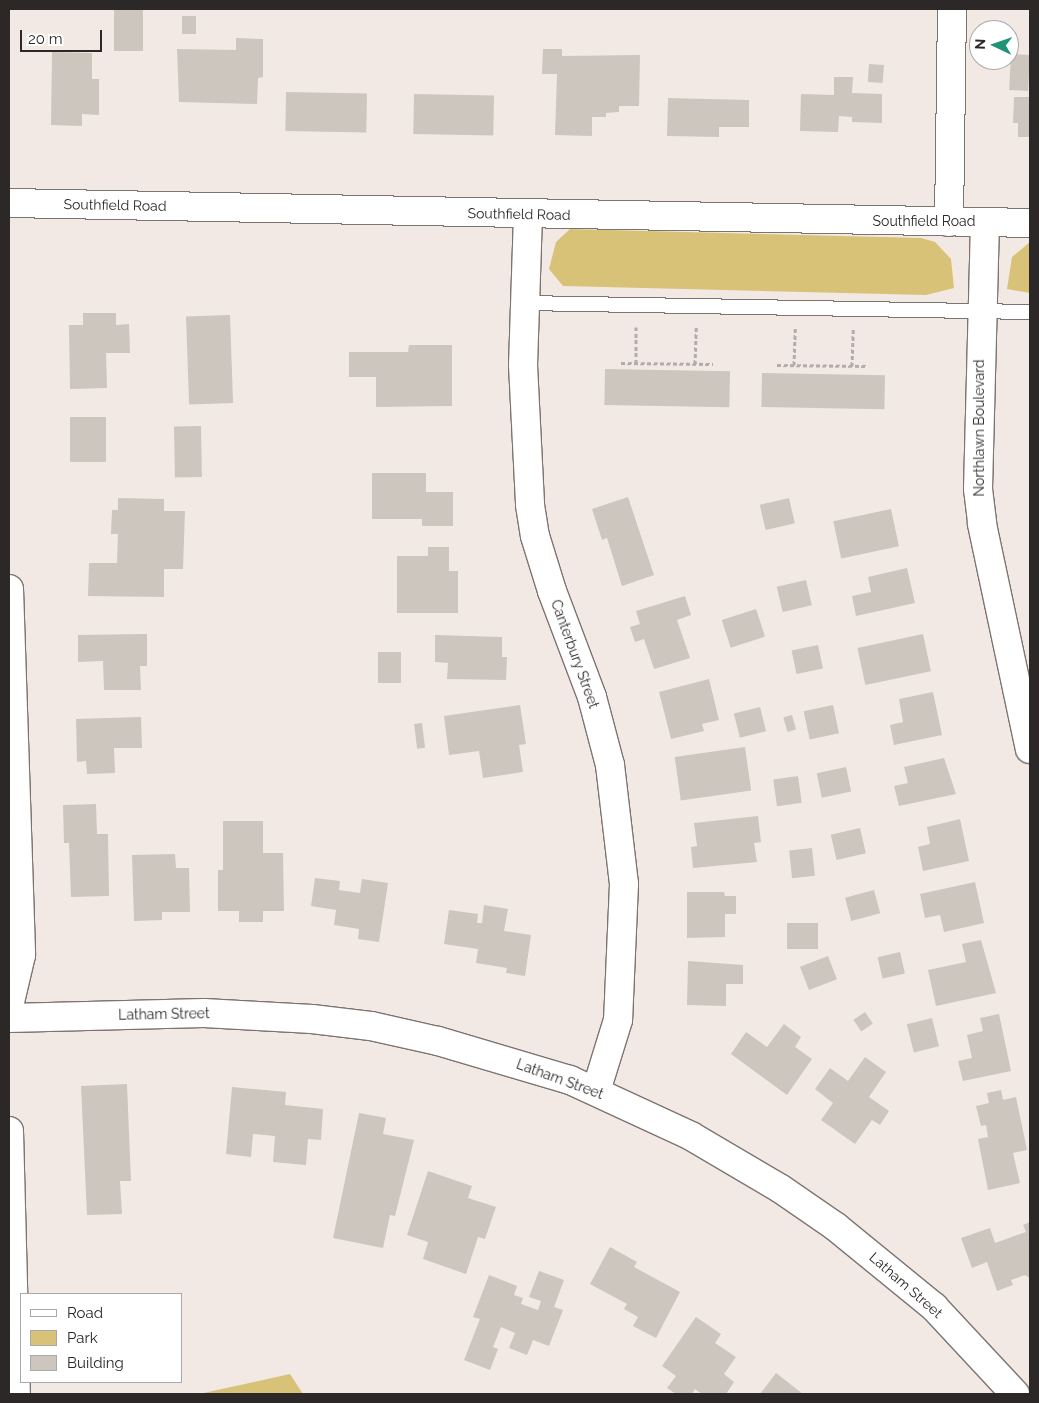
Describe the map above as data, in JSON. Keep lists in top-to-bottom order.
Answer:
{
  "streets": {
    "street": [
      "Southfield Road",
      "Northlawn Boulevard",
      "Canterbury Street",
      "Latham Street"
    ]
  },
  "crossings": [
    ["Southfield Road", "Northlawn Boulevard"],
    ["Southfield Road", "Canterbury Street"],
    ["Canterbury Street", "Latham Street"]
  ],
  "legend": ["Road", "Park", "Building"],
  "scale_bar": "20 m",
  "north": "left"
}
